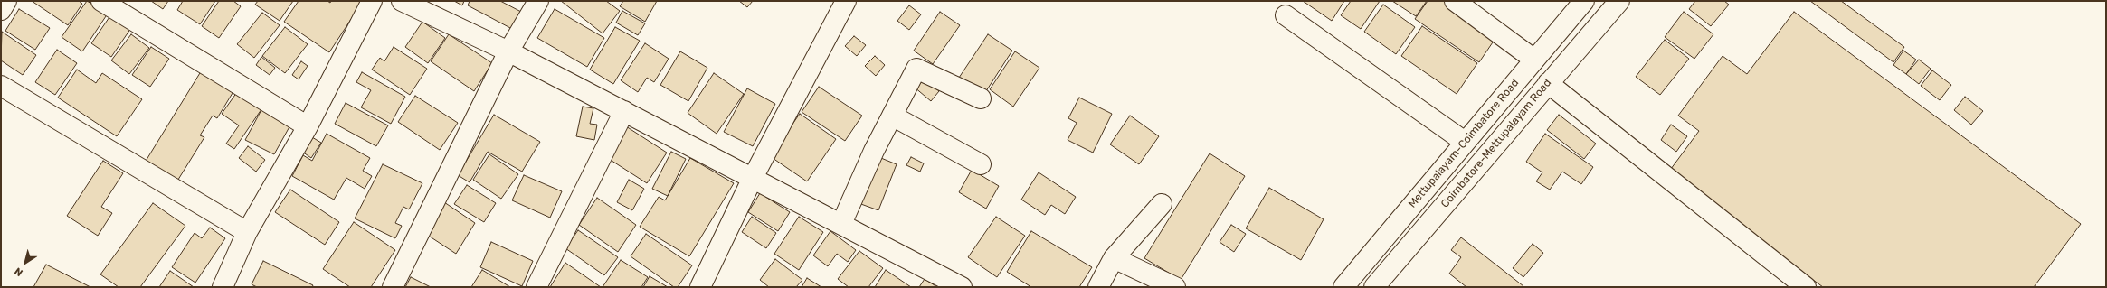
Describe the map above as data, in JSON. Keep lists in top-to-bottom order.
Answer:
{
  "streets": {
    "main road": ["Mettupalayam-Coimbatore Road", "Coimbatore-Mettupalayam Road"]
  },
  "north": "bottom left"
}
